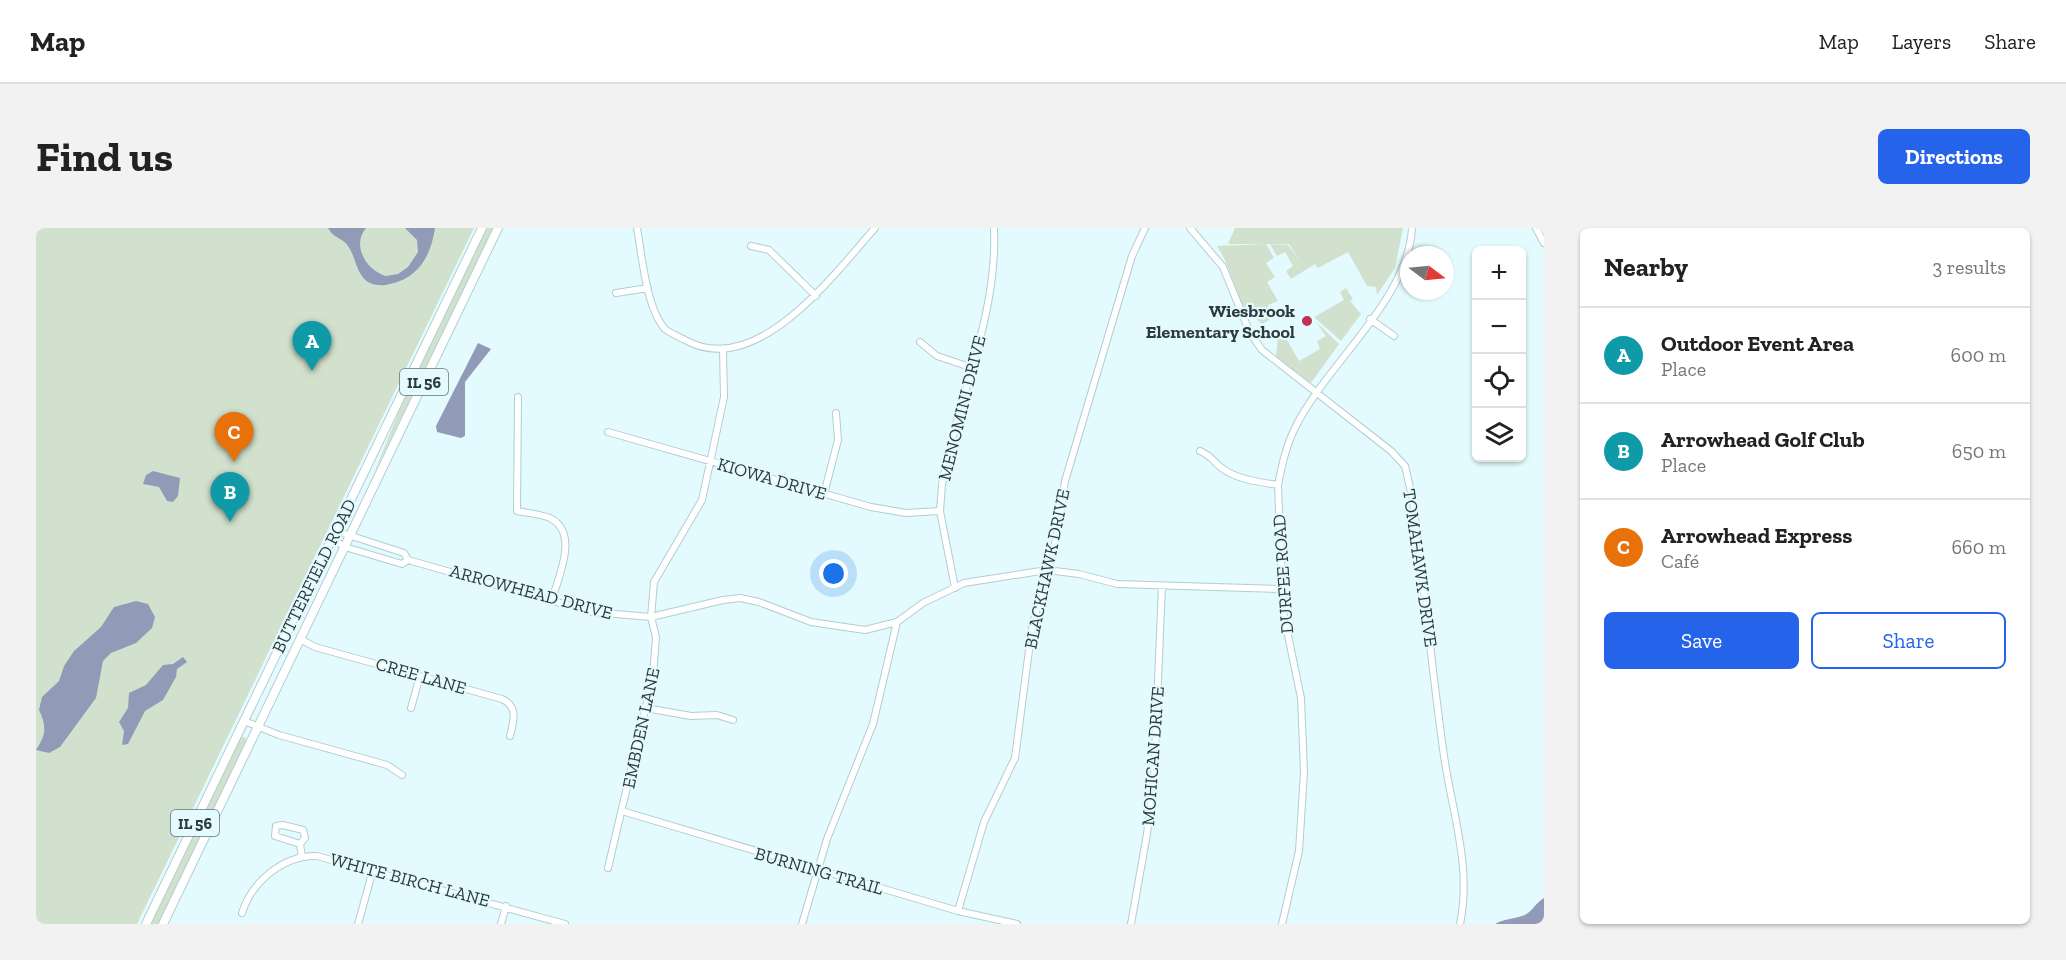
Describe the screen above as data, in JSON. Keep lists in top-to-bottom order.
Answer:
{
  "streets": {
    "main road": ["IL 56", "BUTTERFIELD ROAD"],
    "street": [
      "MENOMINI DRIVE",
      "KIOWA DRIVE",
      "TOMAHAWK DRIVE",
      "BLACKHAWK DRIVE",
      "DURFEE ROAD",
      "ARROWHEAD DRIVE",
      "CREE LANE",
      "EMBDEN LANE",
      "MOHICAN DRIVE",
      "BURNING TRAIL",
      "WHITE BIRCH LANE"
    ]
  },
  "crossings": [
    ["MENOMINI DRIVE", "KIOWA DRIVE"],
    ["MENOMINI DRIVE", "ARROWHEAD DRIVE"],
    ["KIOWA DRIVE", "EMBDEN LANE"],
    ["TOMAHAWK DRIVE", "DURFEE ROAD"],
    ["BLACKHAWK DRIVE", "ARROWHEAD DRIVE"],
    ["BLACKHAWK DRIVE", "BURNING TRAIL"],
    ["DURFEE ROAD", "ARROWHEAD DRIVE"],
    ["BUTTERFIELD ROAD", "ARROWHEAD DRIVE"],
    ["BUTTERFIELD ROAD", "CREE LANE"],
    ["ARROWHEAD DRIVE", "EMBDEN LANE"],
    ["ARROWHEAD DRIVE", "MOHICAN DRIVE"],
    ["EMBDEN LANE", "BURNING TRAIL"]
  ],
  "places": ["Wiesbrook Elementary School"],
  "north": "right",
  "page": {
    "header": "Map",
    "nav": ["Map", "Layers", "Share"],
    "buttons": [
      "Directions",
      ["Save", "Share"]
    ],
    "title": "Find us",
    "heading": ["Nearby", "3 results"],
    "map_buttons": ["+", "−"],
    "list": [
      {
        "mark": "A",
        "name": "Outdoor Event Area",
        "note": "Place",
        "value": "600 m"
      },
      {
        "mark": "B",
        "name": "Arrowhead Golf Club",
        "note": "Place",
        "value": "650 m"
      },
      {
        "mark": "C",
        "name": "Arrowhead Express",
        "note": "Café",
        "value": "660 m"
      }
    ],
    "pins": ["A", "C", "B"]
  }
}
